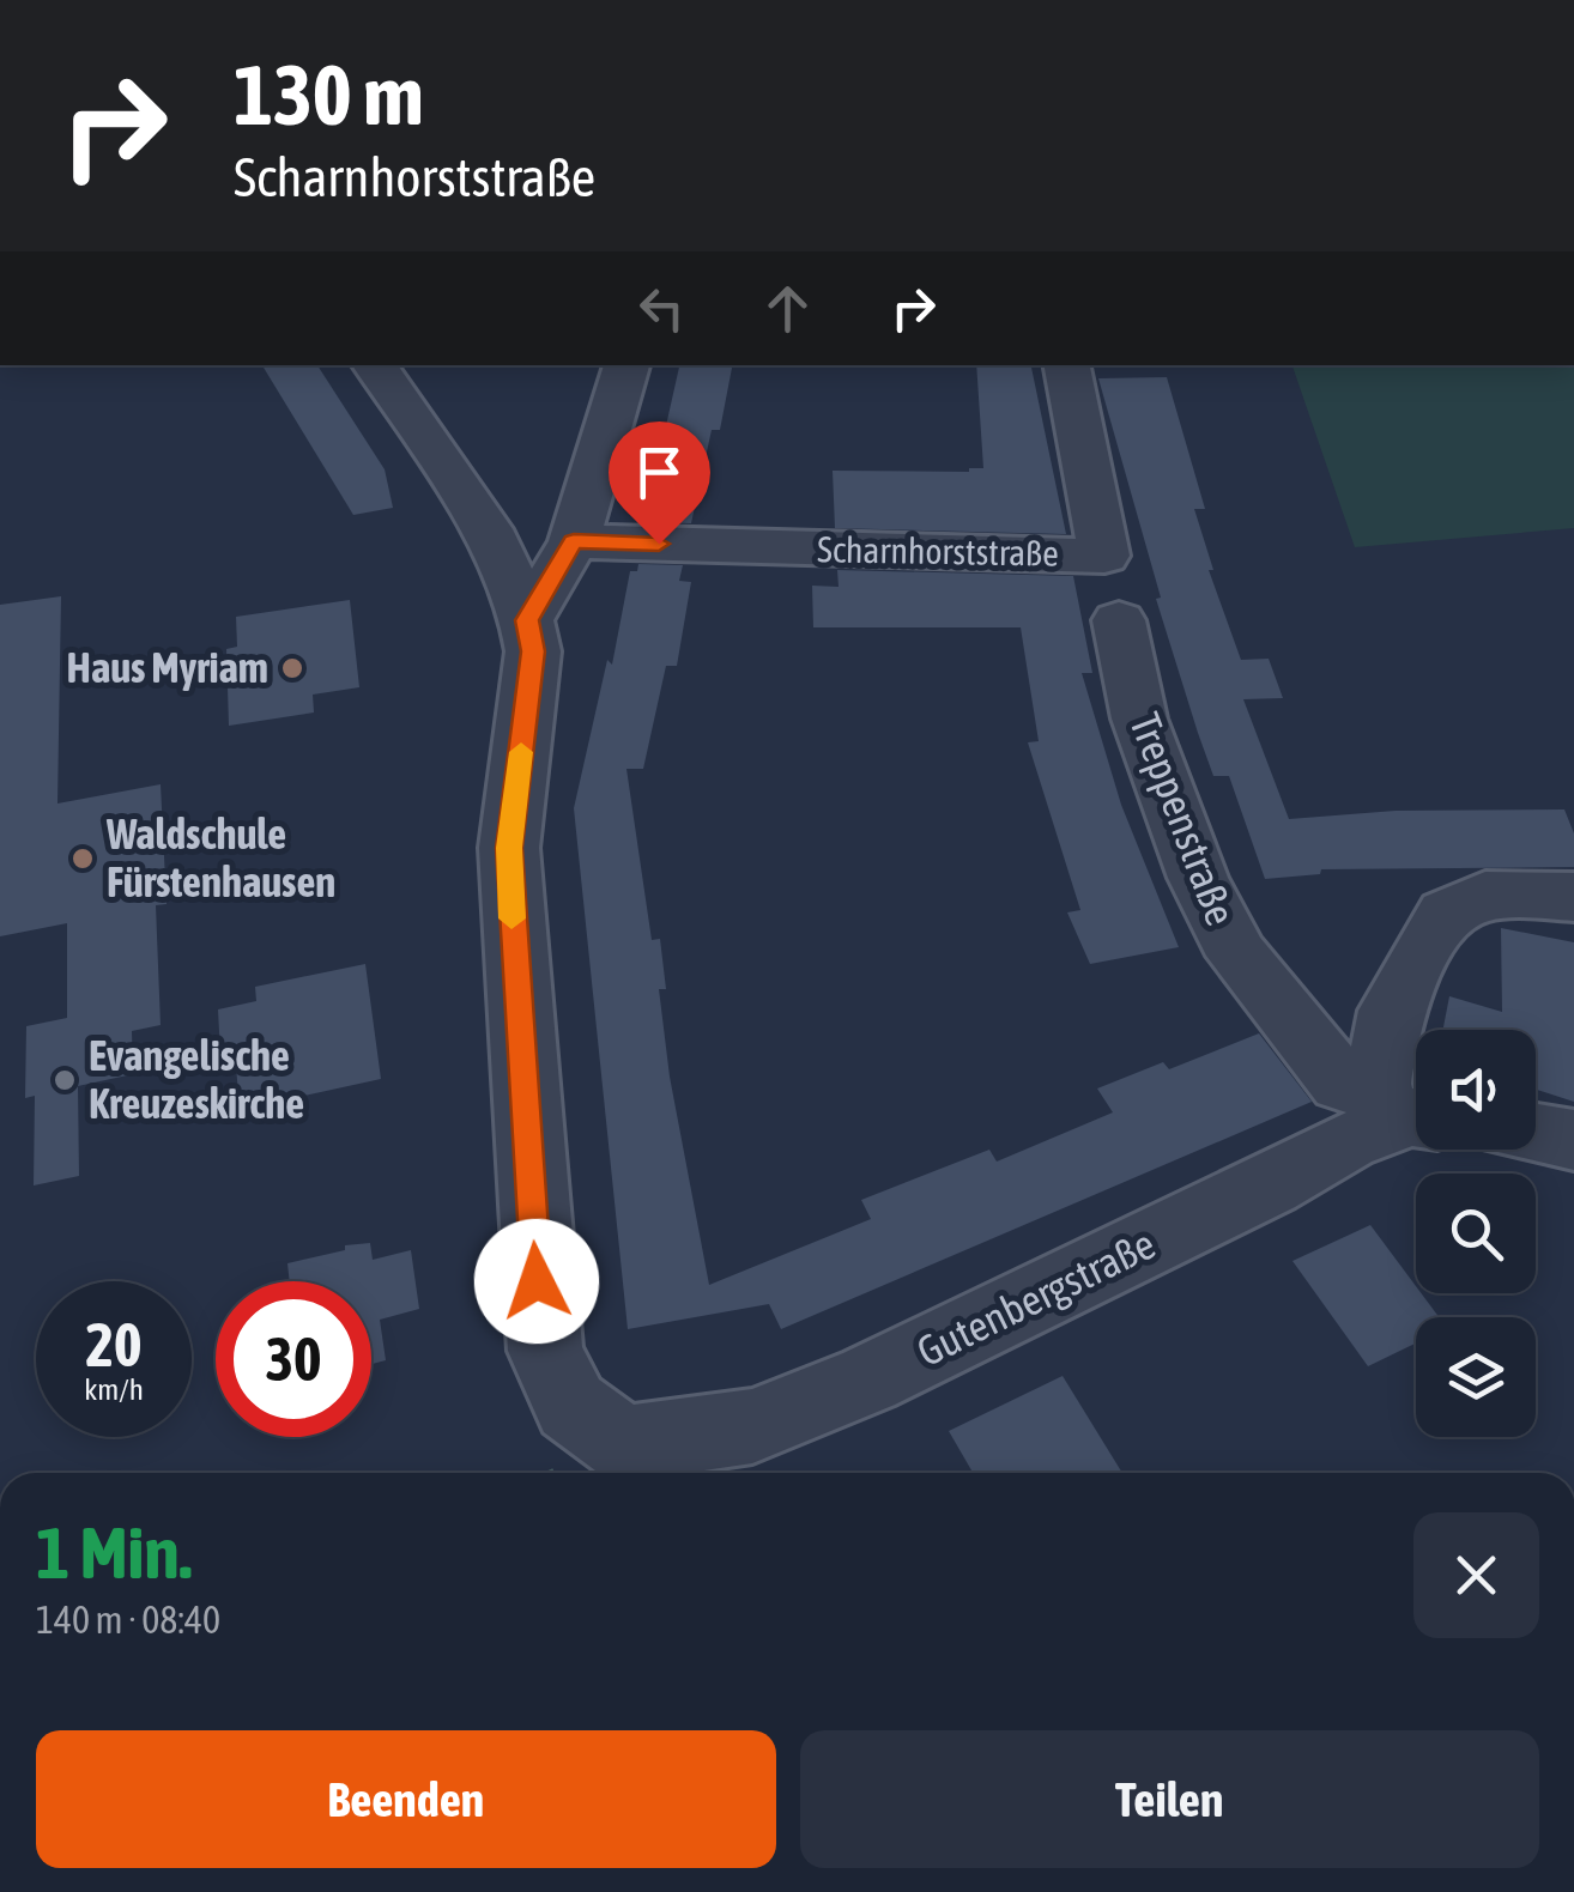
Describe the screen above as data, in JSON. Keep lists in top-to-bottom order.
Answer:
{
  "streets": {
    "street": ["Scharnhorststraße", "Treppenstraße", "Gutenbergstraße"]
  },
  "crossings": [
    ["Treppenstraße", "Gutenbergstraße"]
  ],
  "places": ["Haus Myriam", "Waldschule Fürstenhausen", "Evangelische Kreuzeskirche"],
  "page": {
    "turn": ["130 m", "Scharnhorststraße"],
    "speed": "20 km/h",
    "limit": "30",
    "heading": ["1 Min.", "140 m · 08:40"],
    "buttons": ["Beenden", "Teilen"]
  }
}
